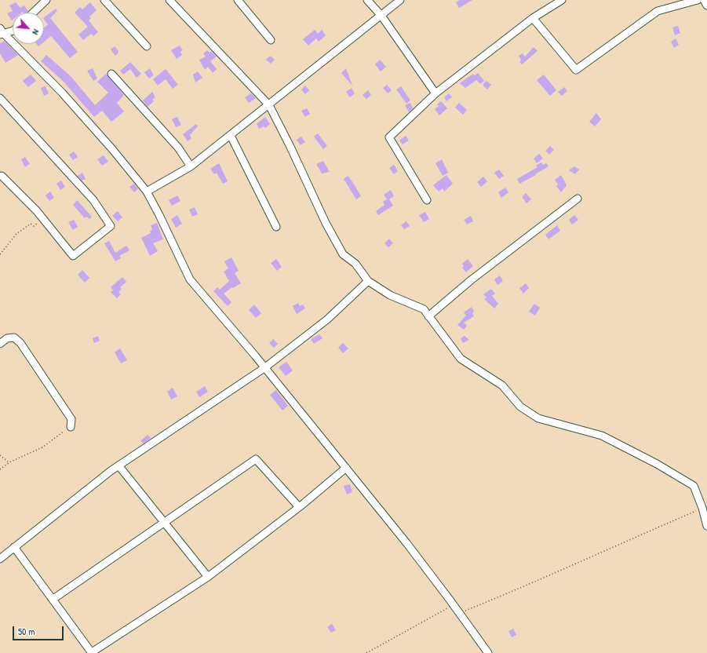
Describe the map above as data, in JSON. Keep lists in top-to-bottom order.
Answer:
{
  "scale_bar": "50 m",
  "north": "bottom right"
}
